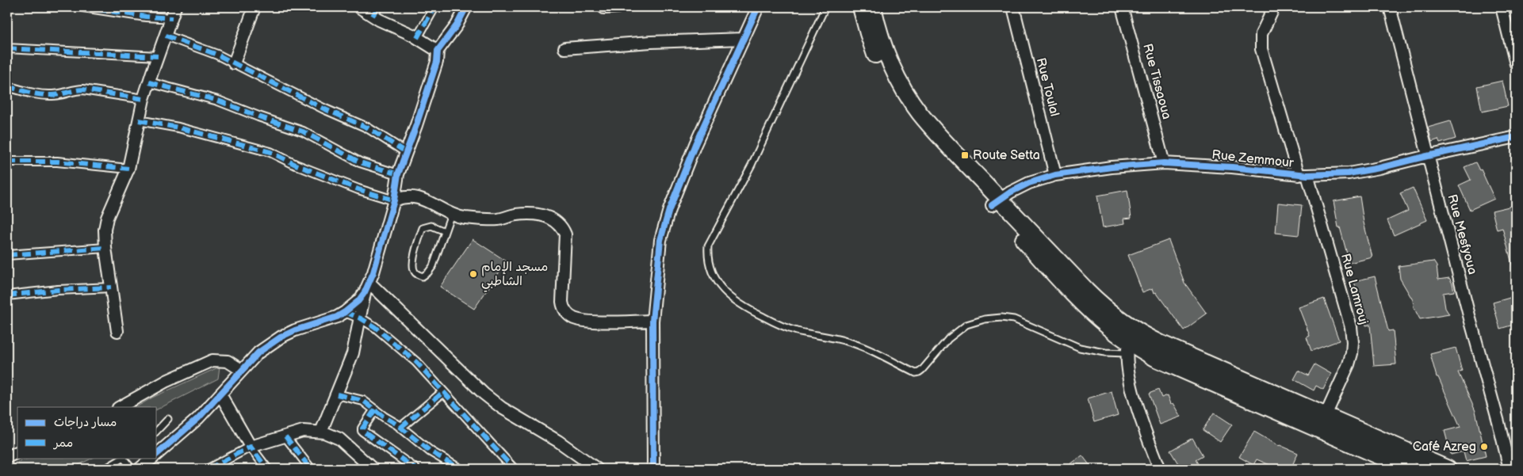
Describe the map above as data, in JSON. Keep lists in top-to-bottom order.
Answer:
{
  "streets": {
    "street": [
      "Rue Tissaoua",
      "Rue Toulal",
      "Rue Zemmour",
      "Rue Mesfyoua",
      "Rue Lamrouj"
    ]
  },
  "crossings": [
    ["Rue Tissaoua", "Rue Zemmour"],
    ["Rue Toulal", "Rue Zemmour"],
    ["Rue Zemmour", "Rue Mesfyoua"],
    ["Rue Zemmour", "Rue Lamrouj"]
  ],
  "places": {
    "transit": ["Route Setta"],
    "other": ["مسجد الإمام الشاطبي", "Café Azreg"]
  },
  "legend": ["مسار دراجات", "ممر"]
}
